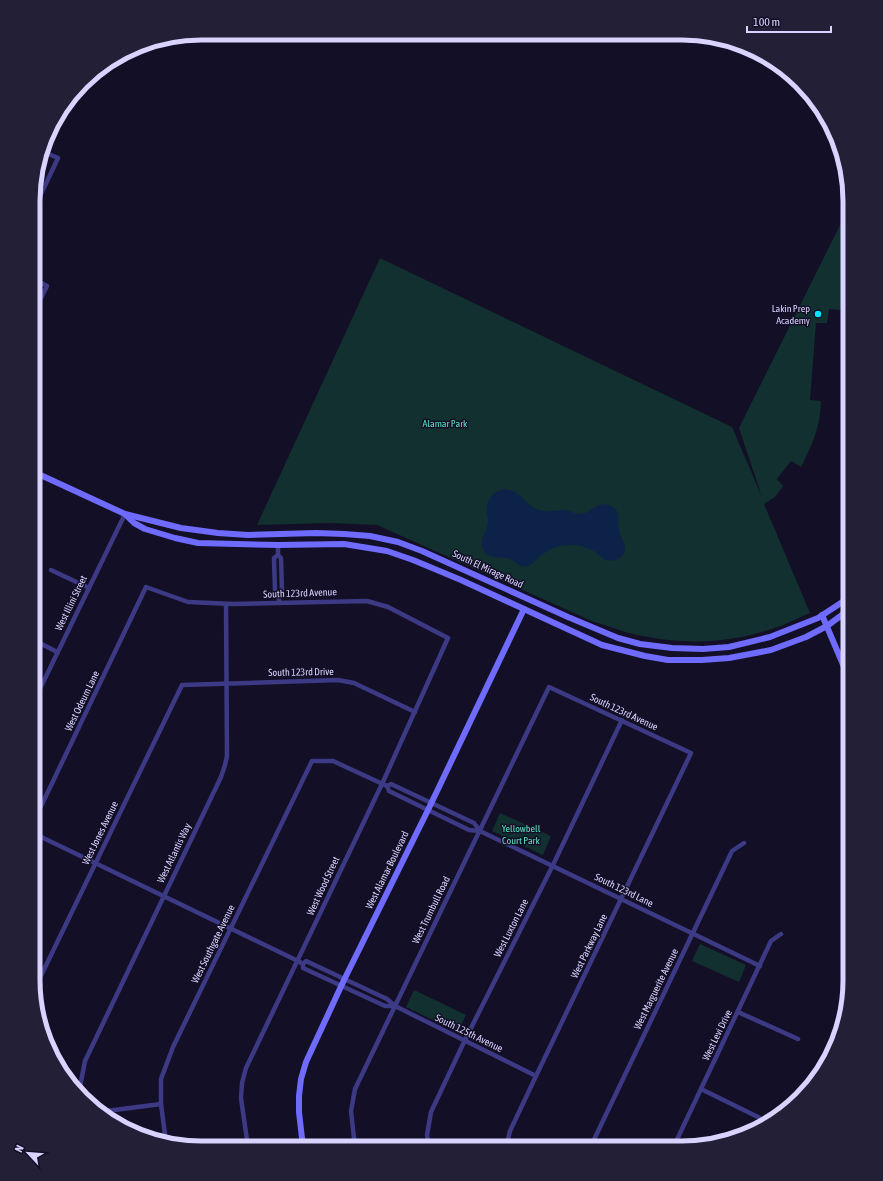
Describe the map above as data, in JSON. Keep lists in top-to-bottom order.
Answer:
{
  "streets": {
    "main road": ["South El Mirage Road", "West Alamar Boulevard"],
    "street": [
      "South 123rd Avenue",
      "West Illini Street",
      "South 123rd Drive",
      "West Odeum Lane",
      "West Jones Avenue",
      "West Atlantis Way",
      "West Wood Street",
      "South 123rd Lane",
      "West Trumbull Road",
      "West Luxton Lane",
      "West Southgate Avenue",
      "West Parkway Lane",
      "West Marguerite Avenue",
      "South 125th Avenue",
      "West Levi Drive"
    ]
  },
  "crossings": [
    ["South El Mirage Road", "West Illini Street"],
    ["South El Mirage Road", "West Alamar Boulevard"],
    ["South 123rd Avenue", "West Odeum Lane"],
    ["South 123rd Avenue", "West Atlantis Way"],
    ["South 123rd Avenue", "West Wood Street"],
    ["South 123rd Avenue", "West Trumbull Road"],
    ["South 123rd Avenue", "West Luxton Lane"],
    ["South 123rd Avenue", "West Parkway Lane"],
    ["South 123rd Drive", "West Jones Avenue"],
    ["South 123rd Drive", "West Atlantis Way"],
    ["South 123rd Drive", "West Wood Street"],
    ["West Jones Avenue", "South 125th Avenue"],
    ["West Atlantis Way", "South 125th Avenue"],
    ["West Alamar Boulevard", "South 123rd Lane"],
    ["West Alamar Boulevard", "South 125th Avenue"],
    ["West Wood Street", "South 123rd Lane"],
    ["West Wood Street", "South 125th Avenue"],
    ["South 123rd Lane", "West Trumbull Road"],
    ["South 123rd Lane", "West Luxton Lane"],
    ["South 123rd Lane", "West Southgate Avenue"],
    ["South 123rd Lane", "West Parkway Lane"],
    ["South 123rd Lane", "West Marguerite Avenue"],
    ["South 123rd Lane", "West Levi Drive"],
    ["West Trumbull Road", "South 125th Avenue"],
    ["West Luxton Lane", "South 125th Avenue"],
    ["West Southgate Avenue", "South 125th Avenue"],
    ["West Parkway Lane", "South 125th Avenue"]
  ],
  "parks": ["Alamar Park", "Yellowbell Court Park"],
  "places": ["Lakin Prep Academy"],
  "scale_bar": "100 m",
  "north": "top left"
}
